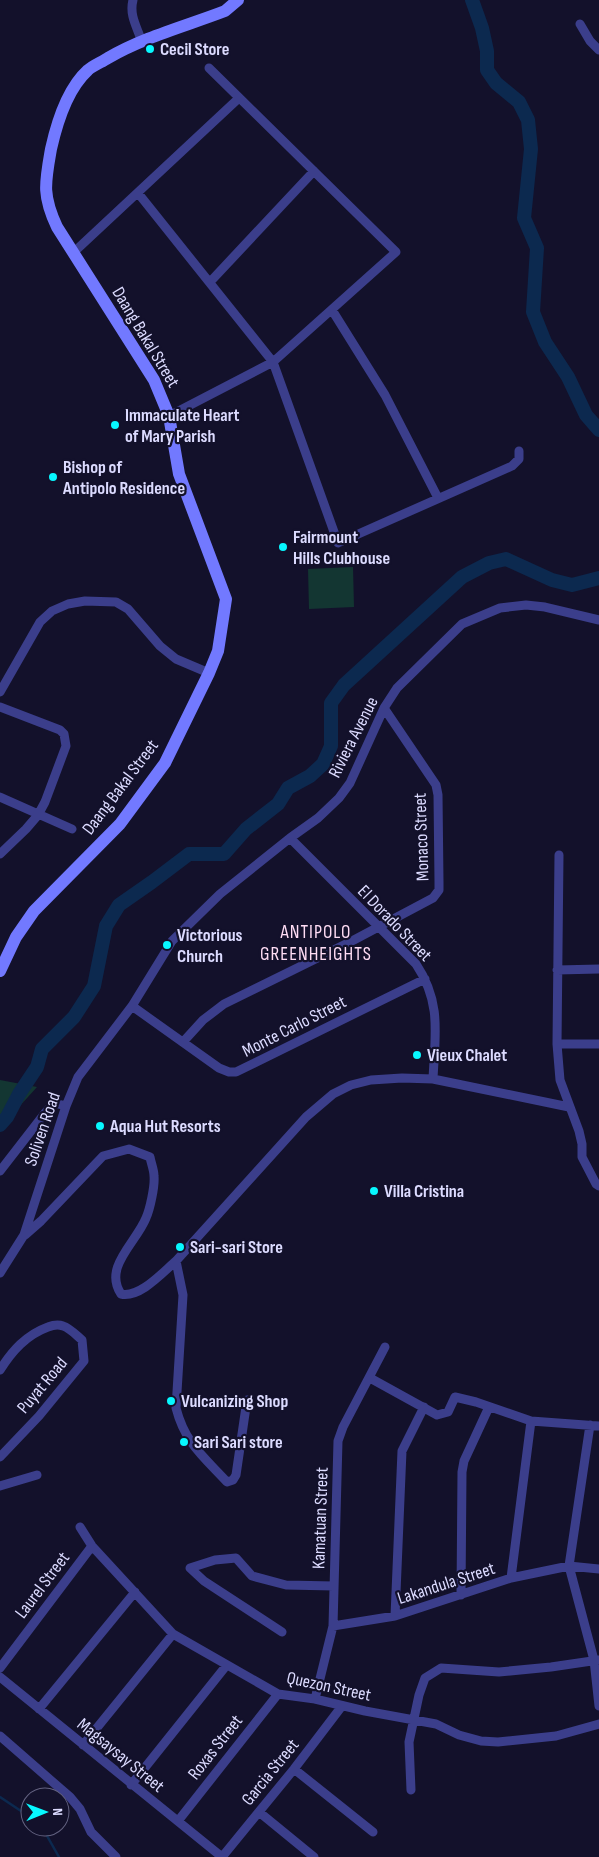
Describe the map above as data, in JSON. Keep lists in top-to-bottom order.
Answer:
{
  "streets": {
    "street": [
      "Daang Bakal Street",
      "Riviera Avenue",
      "Monaco Street",
      "El Dorado Street",
      "Monte Carlo Street",
      "Soliven Road",
      "Puyat Road",
      "Kamatuan Street",
      "Lakandula Street",
      "Laurel Street",
      "Quezon Street",
      "Roxas Street",
      "Magsaysay Street",
      "Garcia Street"
    ]
  },
  "crossings": [
    ["Riviera Avenue", "Monaco Street"],
    ["Riviera Avenue", "El Dorado Street"],
    ["Riviera Avenue", "Monte Carlo Street"],
    ["Riviera Avenue", "Soliven Road"],
    ["Monaco Street", "El Dorado Street"],
    ["Monaco Street", "Monte Carlo Street"],
    ["El Dorado Street", "Monte Carlo Street"],
    ["Monte Carlo Street", "Soliven Road"],
    ["Kamatuan Street", "Lakandula Street"],
    ["Kamatuan Street", "Quezon Street"],
    ["Laurel Street", "Quezon Street"],
    ["Quezon Street", "Roxas Street"],
    ["Quezon Street", "Garcia Street"],
    ["Roxas Street", "Magsaysay Street"],
    ["Magsaysay Street", "Garcia Street"]
  ],
  "districts": ["ANTIPOLO GREENHEIGHTS"],
  "places": [
    "Cecil Store",
    "Immaculate Heart of Mary Parish",
    "Bishop of Antipolo Residence",
    "Fairmount Hills Clubhouse",
    "Victorious Church",
    "Vieux Chalet",
    "Aqua Hut Resorts",
    "Villa Cristina",
    "Sari-sari Store",
    "Vulcanizing Shop",
    "Sari Sari store"
  ],
  "north": "right"
}
